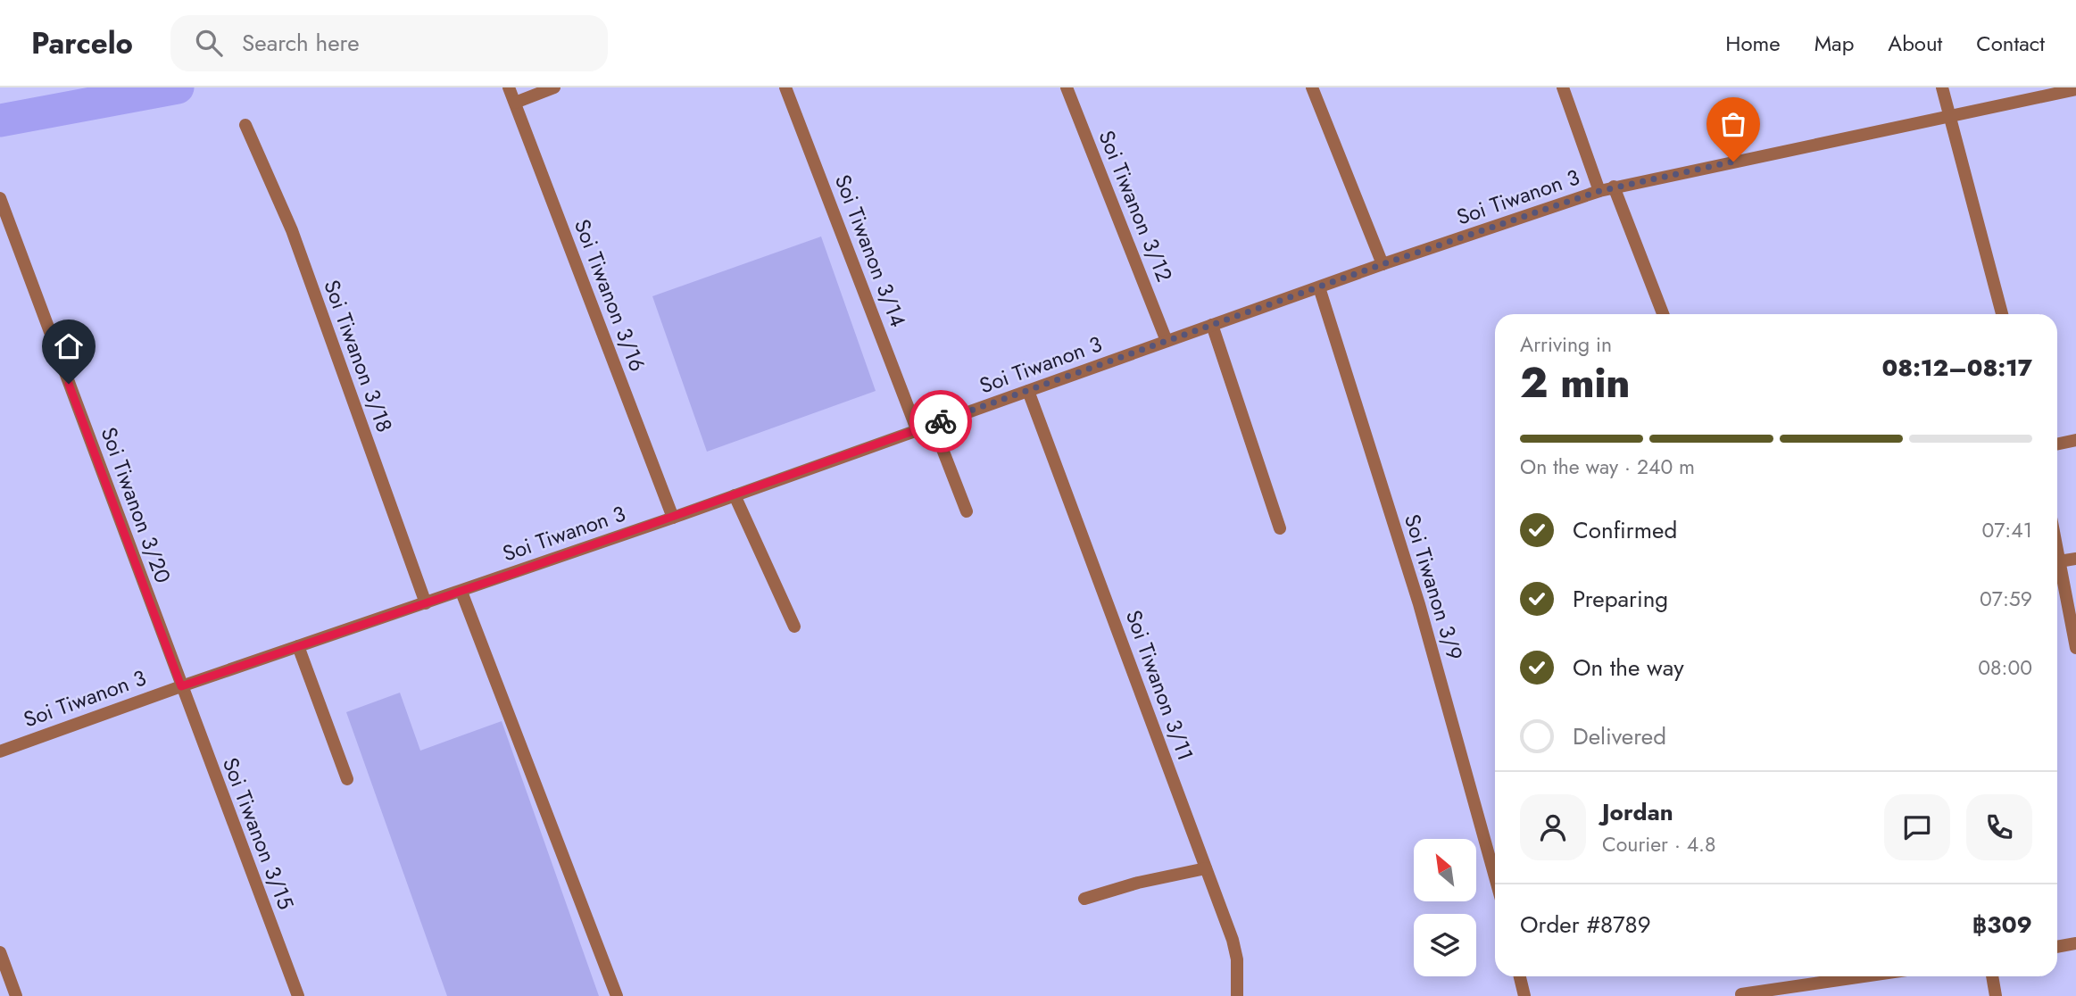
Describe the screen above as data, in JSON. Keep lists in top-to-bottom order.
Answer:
{
  "streets": {
    "street": [
      "Soi Tiwanon 3",
      "Soi Tiwanon 3/12",
      "Soi Tiwanon 3/14",
      "Soi Tiwanon 3/16",
      "Soi Tiwanon 3/18",
      "Soi Tiwanon 3/20",
      "Soi Tiwanon 3/9",
      "Soi Tiwanon 3/11",
      "Soi Tiwanon 3/15"
    ]
  },
  "crossings": [
    ["Soi Tiwanon 3", "Soi Tiwanon 3/12"],
    ["Soi Tiwanon 3", "Soi Tiwanon 3/14"],
    ["Soi Tiwanon 3", "Soi Tiwanon 3/16"],
    ["Soi Tiwanon 3", "Soi Tiwanon 3/18"],
    ["Soi Tiwanon 3", "Soi Tiwanon 3/20"],
    ["Soi Tiwanon 3", "Soi Tiwanon 3/9"],
    ["Soi Tiwanon 3", "Soi Tiwanon 3/11"],
    ["Soi Tiwanon 3", "Soi Tiwanon 3/15"],
    ["Soi Tiwanon 3/20", "Soi Tiwanon 3/15"]
  ],
  "north": "top left",
  "page": {
    "header": "Parcelo",
    "search": "Search here",
    "nav": [
      "Home",
      "Map",
      "About",
      "Contact"
    ],
    "heading": ["2 min", "Arriving in", "08:12–08:17"],
    "panel": [
      "Jordan",
      "Courier · 4.8",
      "Order #8789",
      "฿309"
    ],
    "bar": "On the way · 240 m",
    "list": [
      ["Confirmed", "07:41"],
      ["Preparing", "07:59"],
      ["On the way", "08:00"],
      "Delivered"
    ]
  }
}
